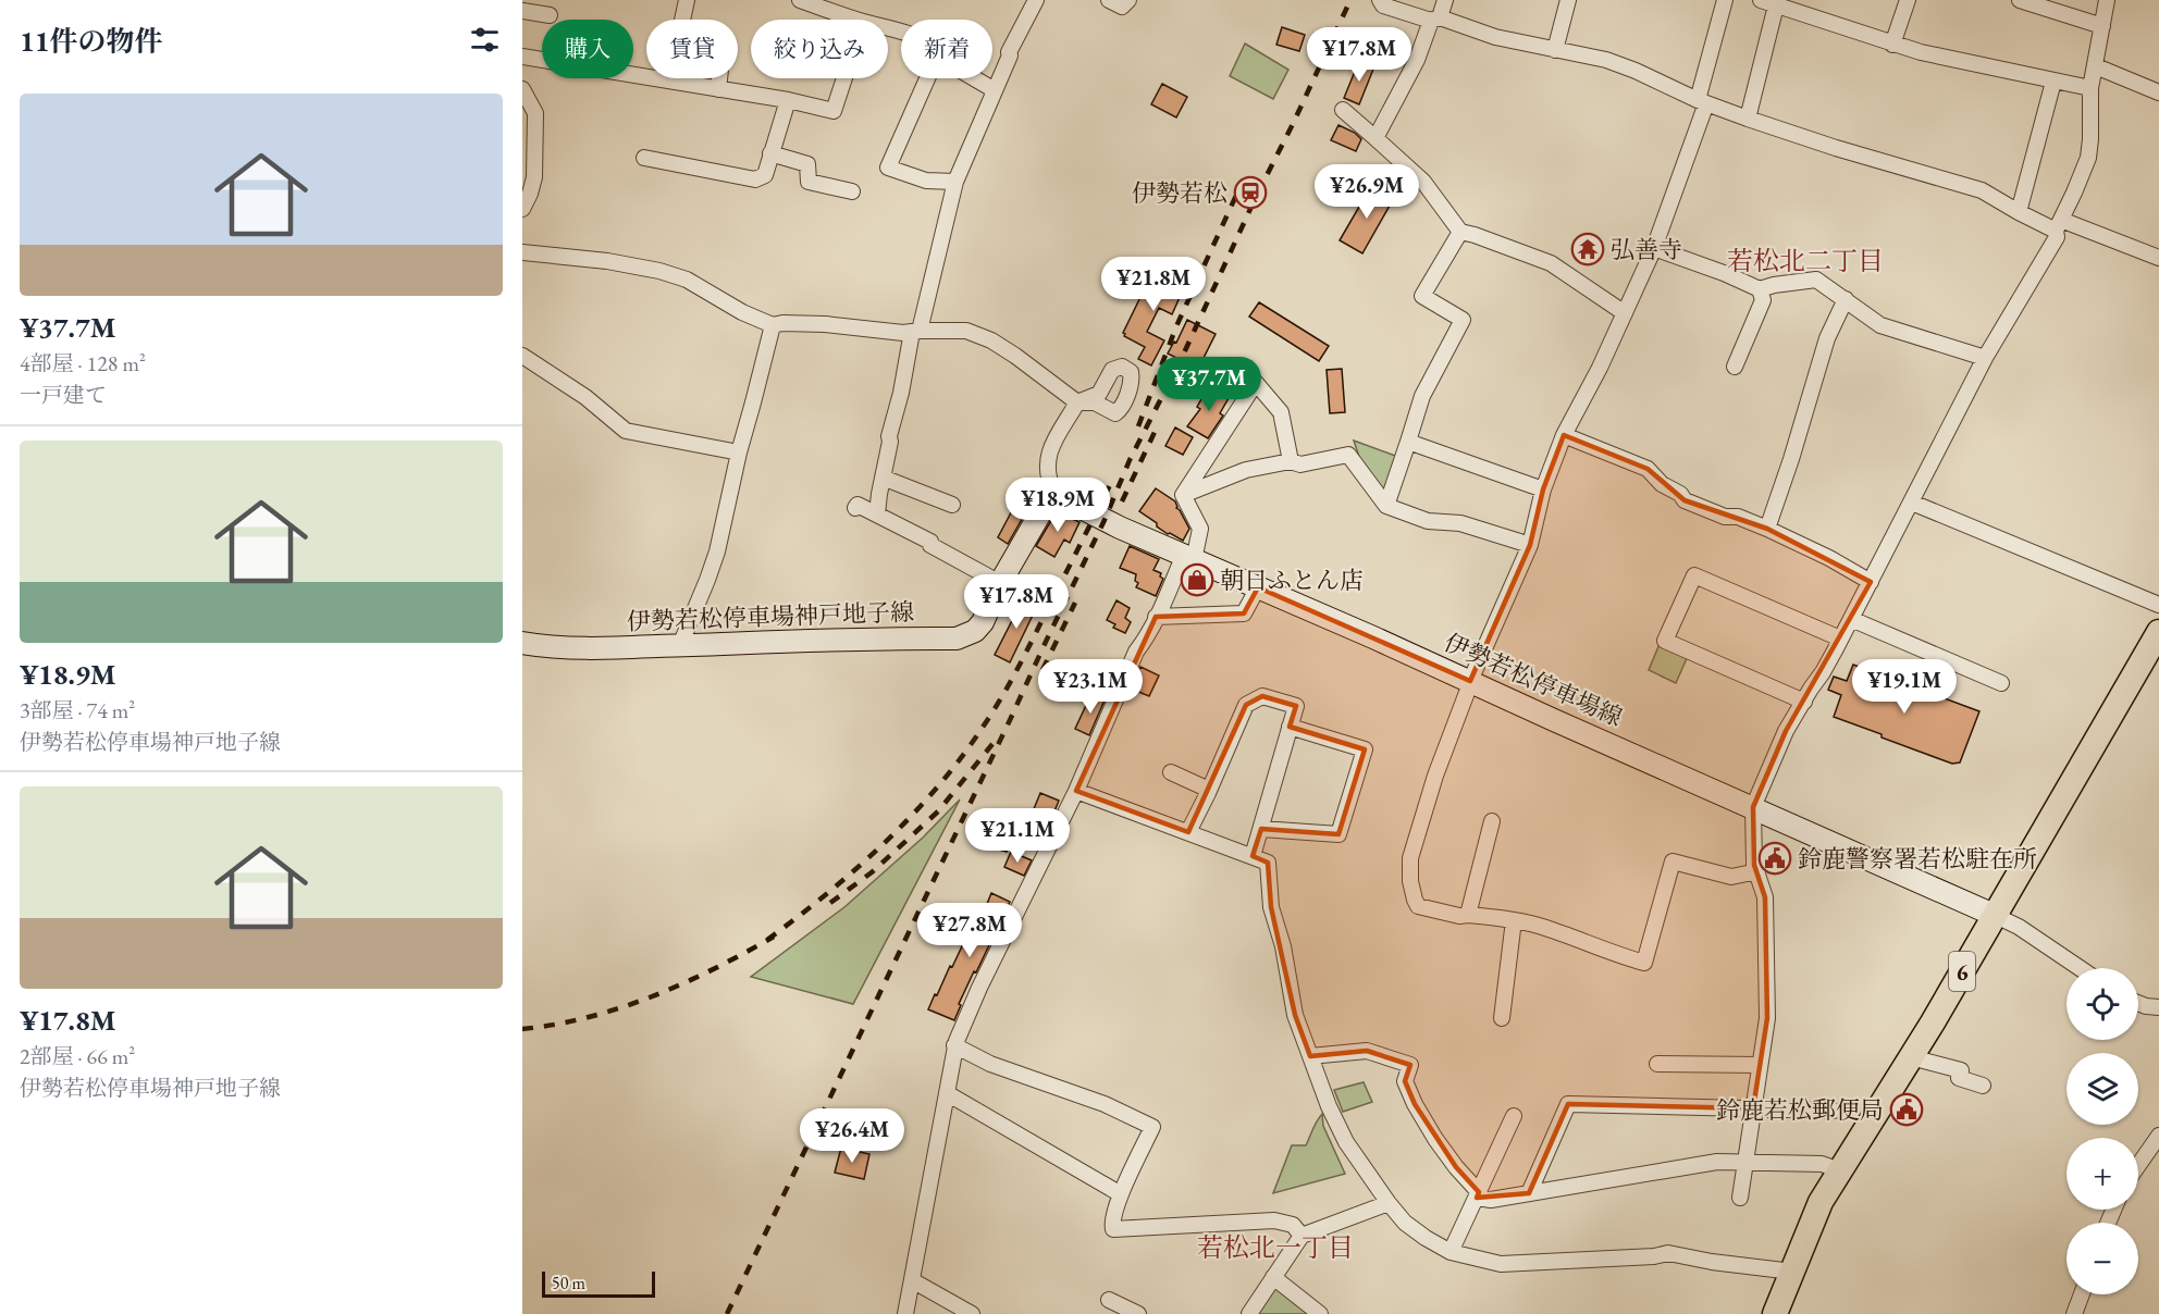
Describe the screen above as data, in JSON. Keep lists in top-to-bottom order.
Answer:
{
  "streets": {
    "main road": ["伊勢若松停車場神戸地子線", "伊勢若松停車場線", "6"]
  },
  "crossings": [
    ["伊勢若松停車場神戸地子線", "伊勢若松停車場線"],
    ["伊勢若松停車場線", "6"]
  ],
  "districts": ["若松北二丁目", "若松北一丁目"],
  "places": {
    "station": ["伊勢若松"],
    "temple": ["弘善寺"],
    "shop": ["朝日ふとん店"],
    "public building": ["鈴鹿警察署若松駐在所", "鈴鹿若松郵便局"]
  },
  "scale_bar": "50 m",
  "page": {
    "heading": "11件の物件",
    "chip": [
      "購入",
      "賃貸",
      "絞り込み",
      "新着"
    ],
    "price": [
      "¥17.8M",
      "¥26.9M",
      "¥21.8M",
      "¥37.7M",
      "¥18.9M",
      "¥17.8M",
      "¥23.1M",
      "¥19.1M",
      "¥21.1M",
      "¥27.8M",
      "¥26.4M"
    ],
    "list": [
      {
        "name": "¥37.7M",
        "note": "4部屋 · 128 m² · 一戸建て"
      },
      {
        "name": "¥18.9M",
        "note": "3部屋 · 74 m² · 伊勢若松停車場神戸地子線"
      },
      {
        "name": "¥17.8M",
        "note": "2部屋 · 66 m² · 伊勢若松停車場神戸地子線"
      }
    ],
    "map_buttons": ["+", "−"],
    "scale": "50 m"
  }
}
